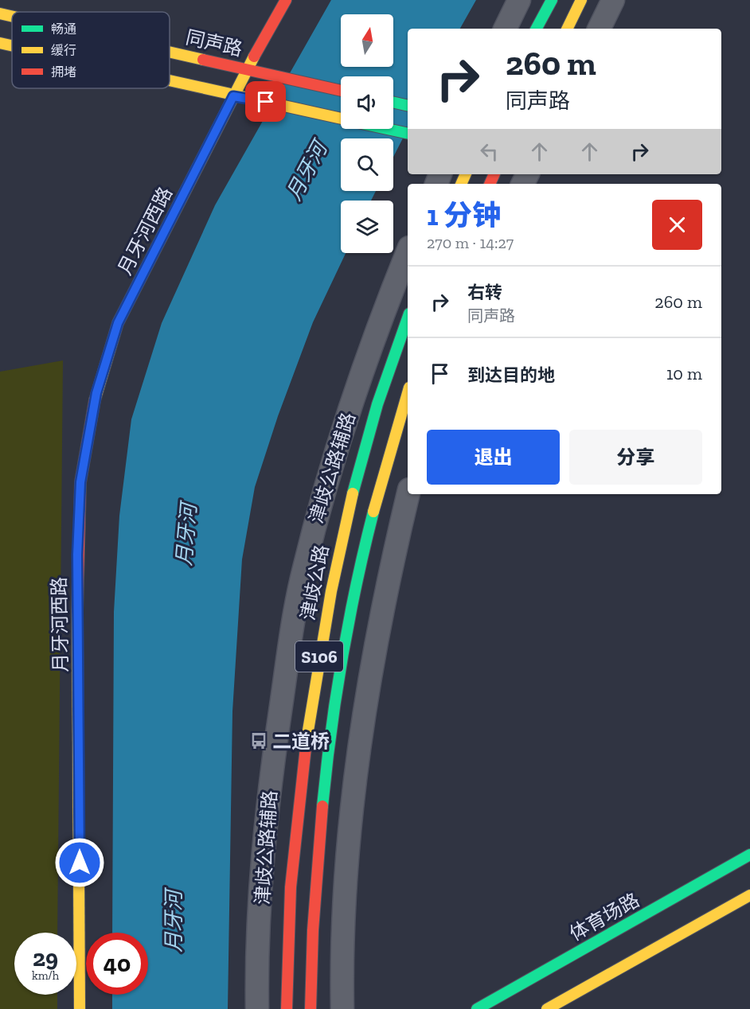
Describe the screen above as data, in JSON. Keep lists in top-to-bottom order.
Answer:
{
  "streets": {
    "main road": [
      "同声路",
      "月牙河西路",
      "津歧公路",
      "S106",
      "体育场路"
    ],
    "street": ["津歧公路辅路"]
  },
  "crossings": [
    ["同声路", "月牙河西路"]
  ],
  "water": ["月牙河"],
  "places": {
    "bus stop": ["二道桥"]
  },
  "legend": ["畅通", "缓行", "拥堵"],
  "north": "top",
  "page": {
    "turn": ["260 m", "同声路"],
    "heading": ["1 分钟", "270 m · 14:27"],
    "list": [
      {
        "name": "右转",
        "note": "同声路",
        "value": "260 m"
      },
      {
        "name": "到达目的地",
        "value": "10 m"
      }
    ],
    "buttons": ["退出", "分享"],
    "speed": "29 km/h",
    "limit": "40"
  }
}
